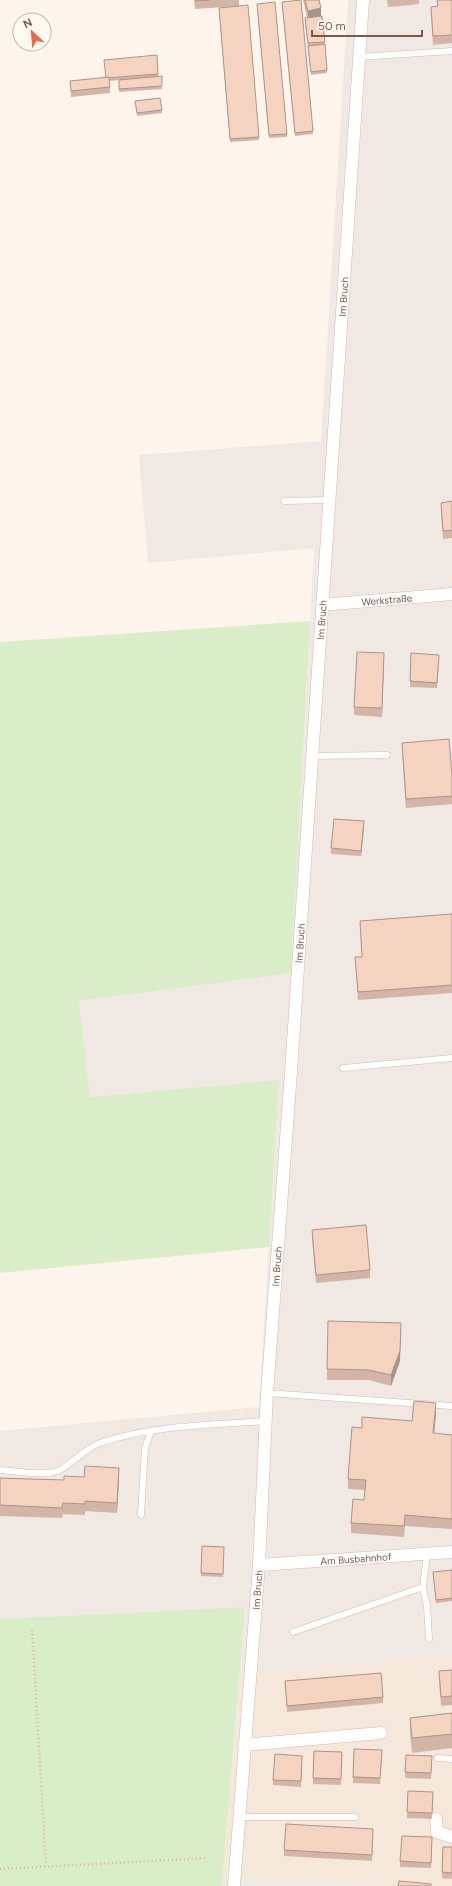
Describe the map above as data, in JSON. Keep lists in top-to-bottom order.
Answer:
{
  "streets": {
    "street": ["Im Bruch", "Werkstraße", "Am Busbahnhof"]
  },
  "crossings": [
    ["Im Bruch", "Werkstraße"],
    ["Im Bruch", "Am Busbahnhof"]
  ],
  "scale_bar": "50 m",
  "north": "top left"
}
